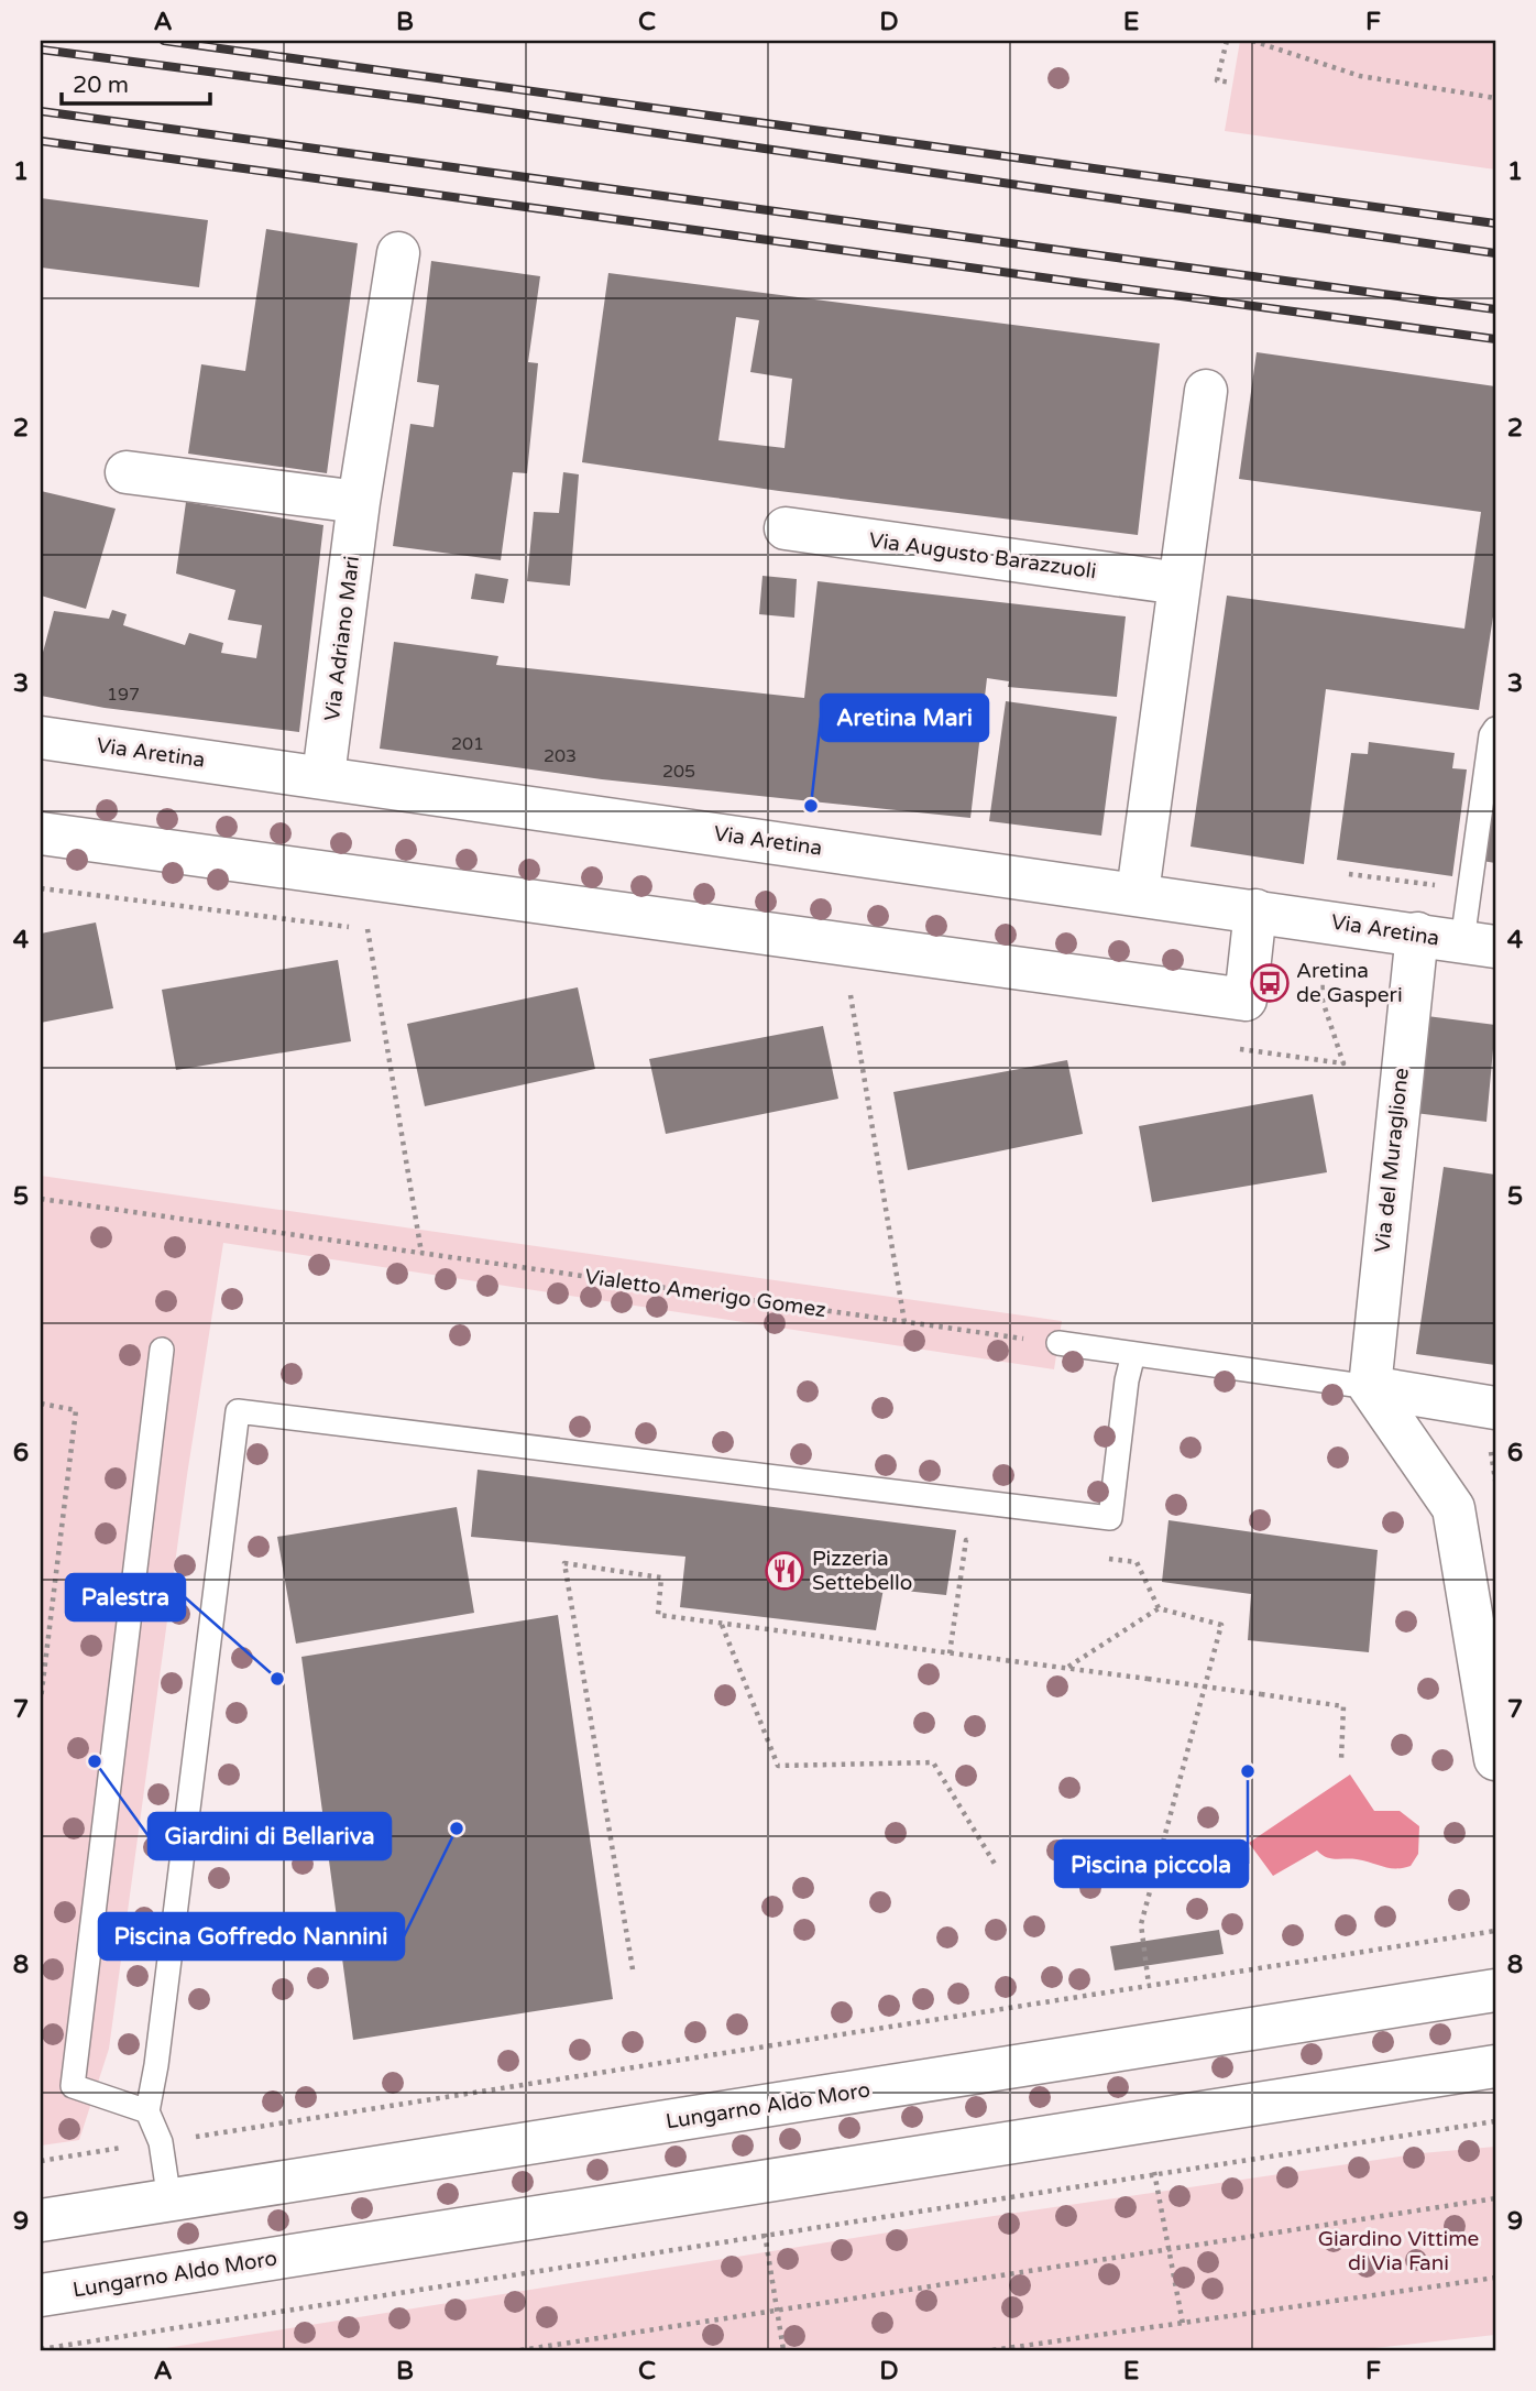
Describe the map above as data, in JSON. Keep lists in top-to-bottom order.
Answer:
{
  "streets": {
    "street": [
      "Via Augusto Barazzuoli",
      "Via Adriano Mari",
      "Via Aretina",
      "Via del Muraglione",
      "Lungarno Aldo Moro"
    ],
    "path": ["Vialetto Amerigo Gomez"]
  },
  "crossings": [
    ["Via Adriano Mari", "Via Aretina"],
    ["Via Aretina", "Via del Muraglione"]
  ],
  "parks": ["Giardino Vittime di Via Fani"],
  "places": {
    "other": [
      "Aretina Mari",
      "Palestra",
      "Giardini di Bellariva",
      "Piscina piccola",
      "Piscina Goffredo Nannini"
    ],
    "bus stop": ["Aretina de Gasperi"],
    "restaurant": ["Pizzeria Settebello"]
  },
  "house_numbers": [
    "197",
    "201",
    "203",
    "205"
  ],
  "scale_bar": "20 m",
  "grid": {
    "columns": [
      "A",
      "B",
      "C",
      "D",
      "E",
      "F"
    ],
    "rows": [
      "1",
      "2",
      "3",
      "4",
      "5",
      "6",
      "7",
      "8",
      "9"
    ]
  }
}
